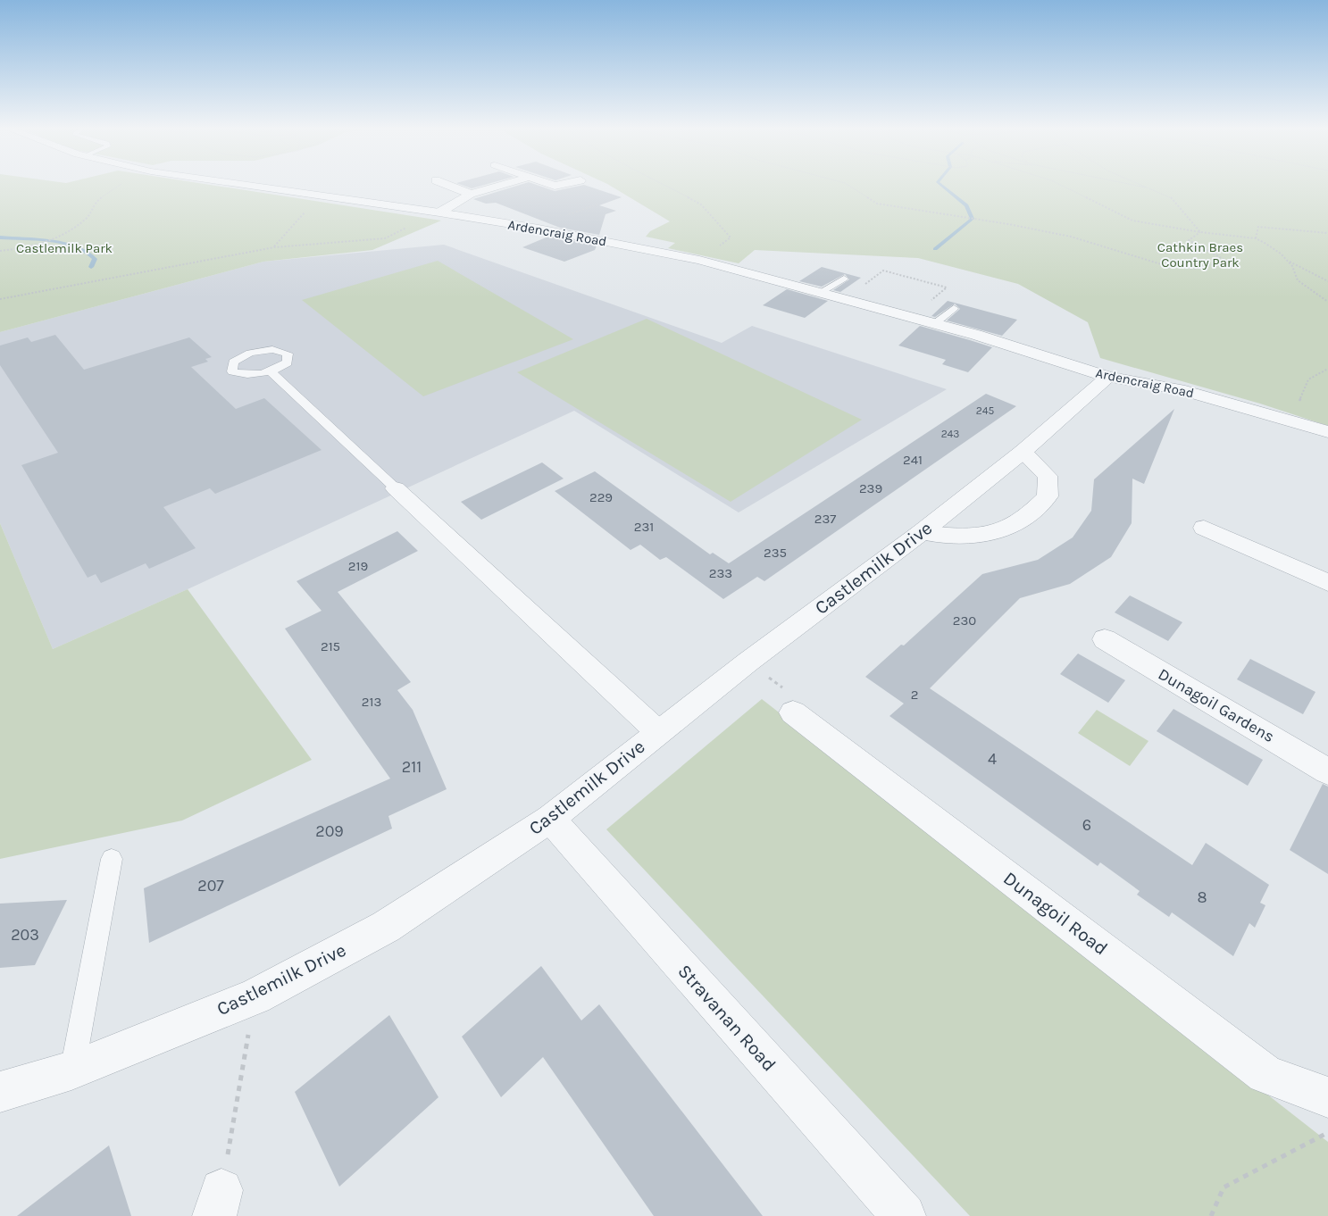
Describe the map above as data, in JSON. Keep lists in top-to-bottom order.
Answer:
{
  "streets": {
    "street": [
      "Ardencraig Road",
      "Castlemilk Drive",
      "Dunagoil Gardens",
      "Dunagoil Road",
      "Stravanan Road"
    ]
  },
  "crossings": [
    ["Ardencraig Road", "Castlemilk Drive"],
    ["Castlemilk Drive", "Stravanan Road"]
  ],
  "parks": ["Cathkin Braes Country Park", "Castlemilk Park"],
  "house_numbers": [
    "245",
    "243",
    "241",
    "239",
    "229",
    "237",
    "231",
    "235",
    "219",
    "233",
    "230",
    "215",
    "2",
    "213",
    "4",
    "211",
    "6",
    "209",
    "207",
    "8",
    "203"
  ]
}
